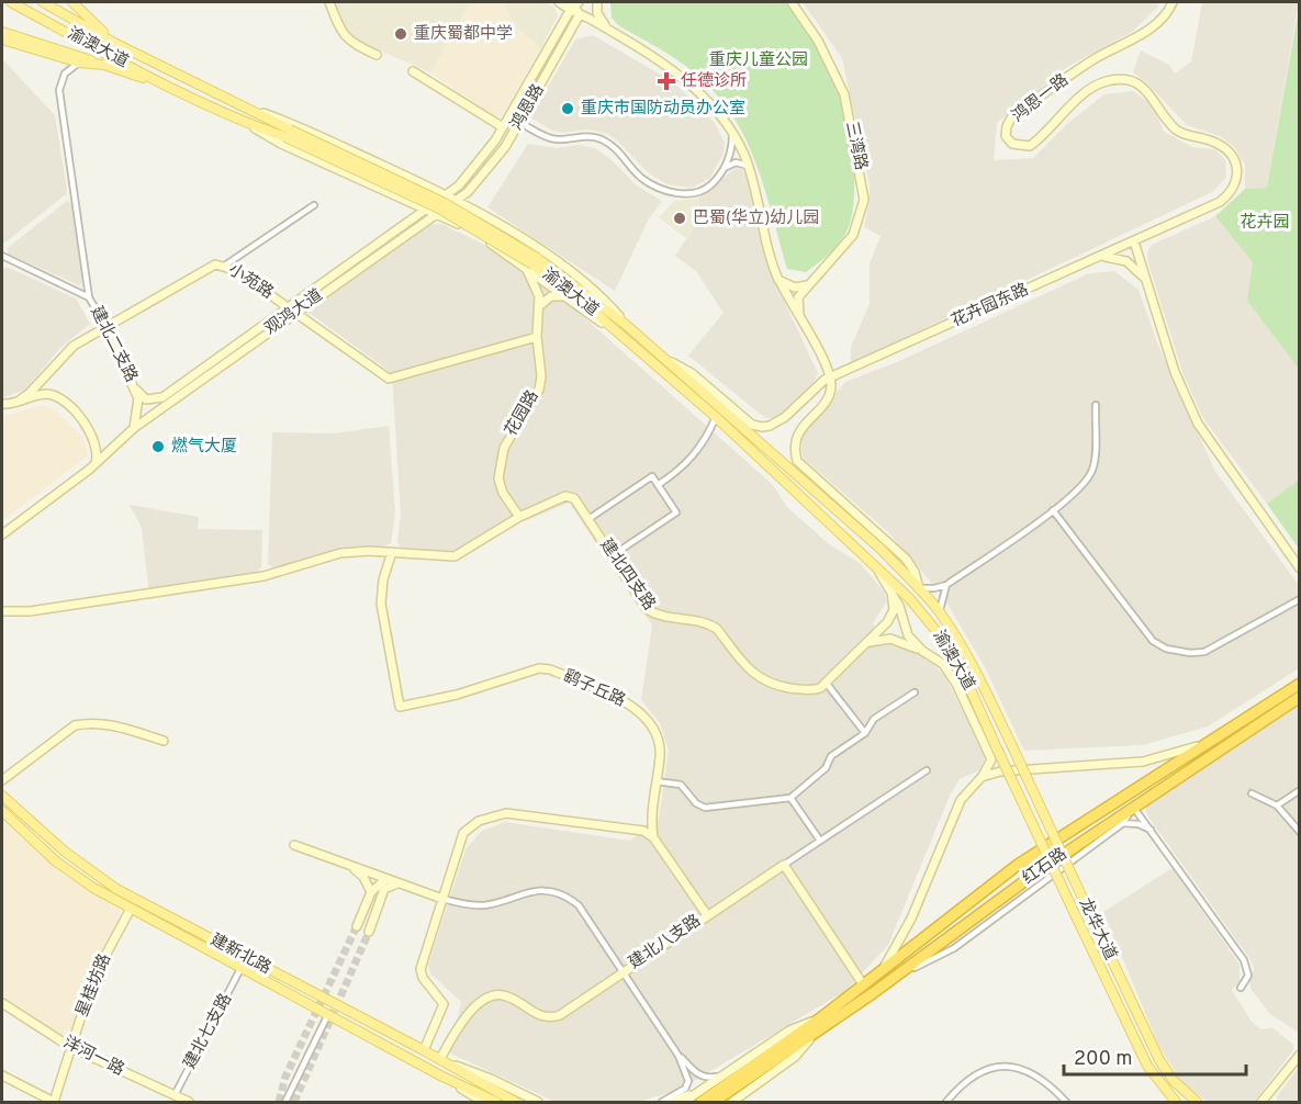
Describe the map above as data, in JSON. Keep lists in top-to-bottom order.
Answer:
{
  "streets": {
    "highway": ["红石路"],
    "main road": ["渝澳大道", "龙华大道", "建新北路"],
    "street": [
      "鸿恩一路",
      "鸿恩路",
      "三湾路",
      "小苑路",
      "花卉园东路",
      "观鸿大道",
      "建北二支路",
      "花园路",
      "建北四支路",
      "鹞子丘路",
      "建北八支路",
      "星桂坊路",
      "建北七支路",
      "洋河一路"
    ]
  },
  "crossings": [
    ["渝澳大道", "花卉园东路"],
    ["渝澳大道", "龙华大道"],
    ["鸿恩一路", "花卉园东路"],
    ["鸿恩路", "观鸿大道"],
    ["小苑路", "观鸿大道"],
    ["小苑路", "建北二支路"],
    ["小苑路", "花园路"],
    ["观鸿大道", "建北二支路"],
    ["花园路", "建北四支路"],
    ["建北八支路", "建新北路"],
    ["建新北路", "星桂坊路"],
    ["建新北路", "建北七支路"],
    ["星桂坊路", "洋河一路"],
    ["建北七支路", "洋河一路"]
  ],
  "parks": ["重庆儿童公园", "花卉园"],
  "places": {
    "other": [
      "重庆蜀都中学",
      "重庆市国防动员办公室",
      "巴蜀(华立)幼儿园",
      "燃气大厦"
    ],
    "health": ["任德诊所"]
  },
  "scale_bar": "200 m"
}
